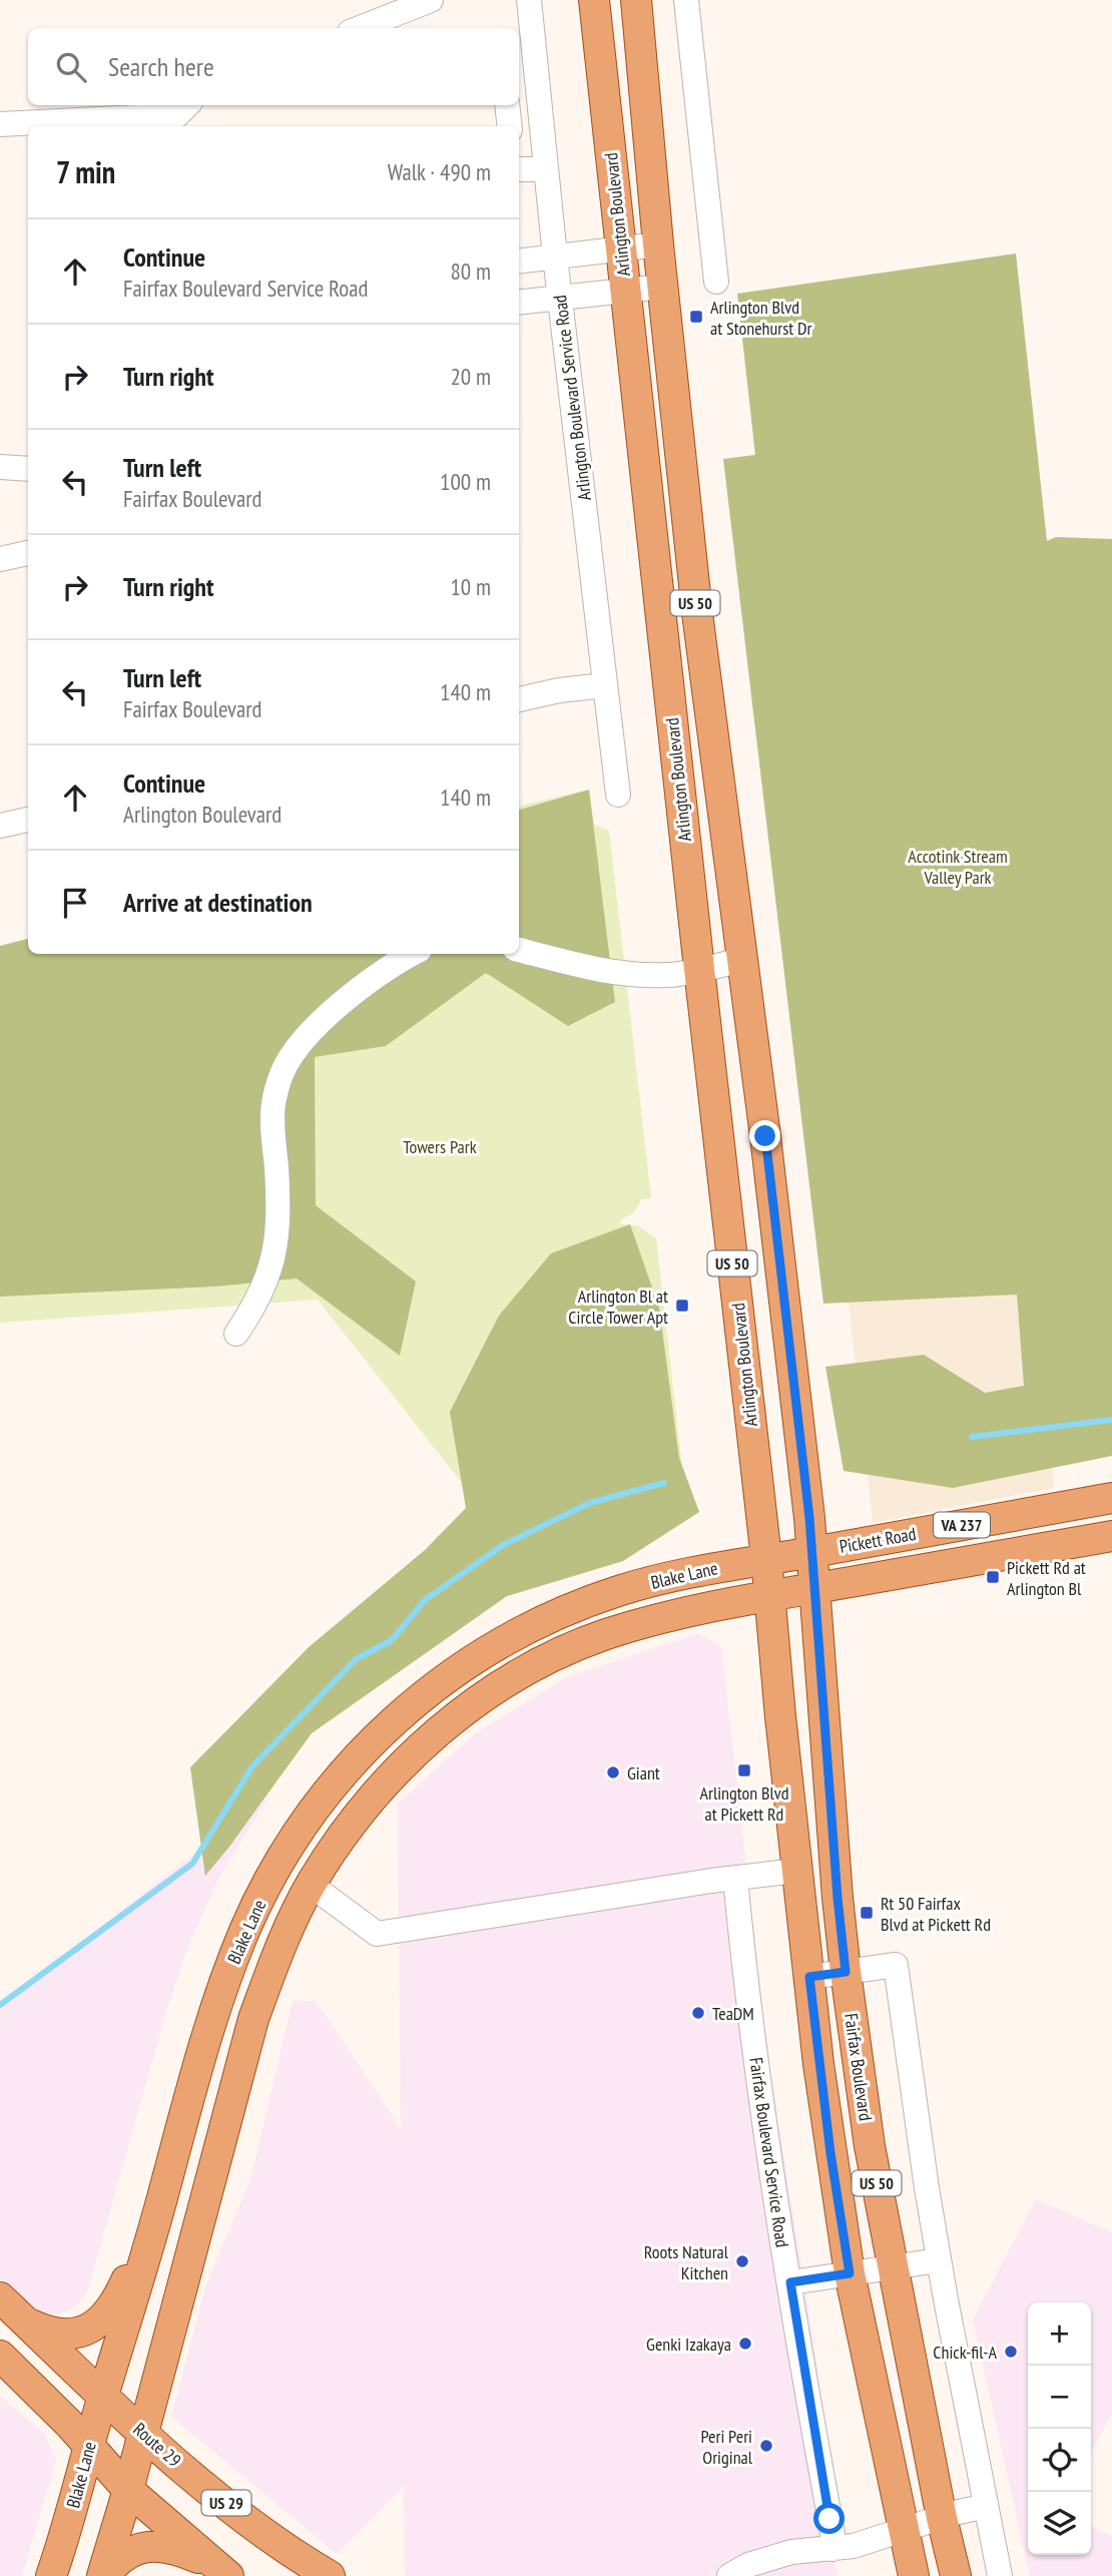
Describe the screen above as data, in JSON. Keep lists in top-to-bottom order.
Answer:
{
  "streets": {
    "main road": [
      "Arlington Boulevard",
      "US 50",
      "VA 237",
      "Pickett Road",
      "Blake Lane",
      "Fairfax Boulevard",
      "Route 29",
      "US 29"
    ],
    "street": ["Arlington Boulevard Service Road", "Fairfax Boulevard Service Road"]
  },
  "crossings": [
    ["Arlington Boulevard", "US 50"],
    ["Arlington Boulevard", "Pickett Road"],
    ["Arlington Boulevard", "Blake Lane"],
    ["US 50", "Pickett Road"],
    ["US 50", "Blake Lane"],
    ["US 50", "Fairfax Boulevard"],
    ["Pickett Road", "Blake Lane"],
    ["Pickett Road", "Fairfax Boulevard"],
    ["Blake Lane", "Fairfax Boulevard"],
    ["Blake Lane", "Route 29"]
  ],
  "parks": ["Accotink Stream Valley Park", "Towers Park"],
  "places": {
    "transit": [
      "Arlington Blvd at Stonehurst Dr",
      "Arlington Bl at Circle Tower Apt",
      "Pickett Rd at Arlington Bl",
      "Arlington Blvd at Pickett Rd",
      "Rt 50 Fairfax Blvd at Pickett Rd"
    ],
    "other": [
      "Giant",
      "TeaDM",
      "Roots Natural Kitchen",
      "Genki Izakaya",
      "Chick-fil-A",
      "Peri Peri Original"
    ]
  },
  "page": {
    "search": "Search here",
    "heading": ["7 min", "Walk · 490 m"],
    "list": [
      ["Continue", "Fairfax Boulevard Service Road", "80 m"],
      ["Turn right", "20 m"],
      ["Turn left", "Fairfax Boulevard", "100 m"],
      ["Turn right", "10 m"],
      ["Turn left", "Fairfax Boulevard", "140 m"],
      ["Continue", "Arlington Boulevard", "140 m"],
      "Arrive at destination"
    ],
    "map_buttons": ["+", "−"]
  }
}
